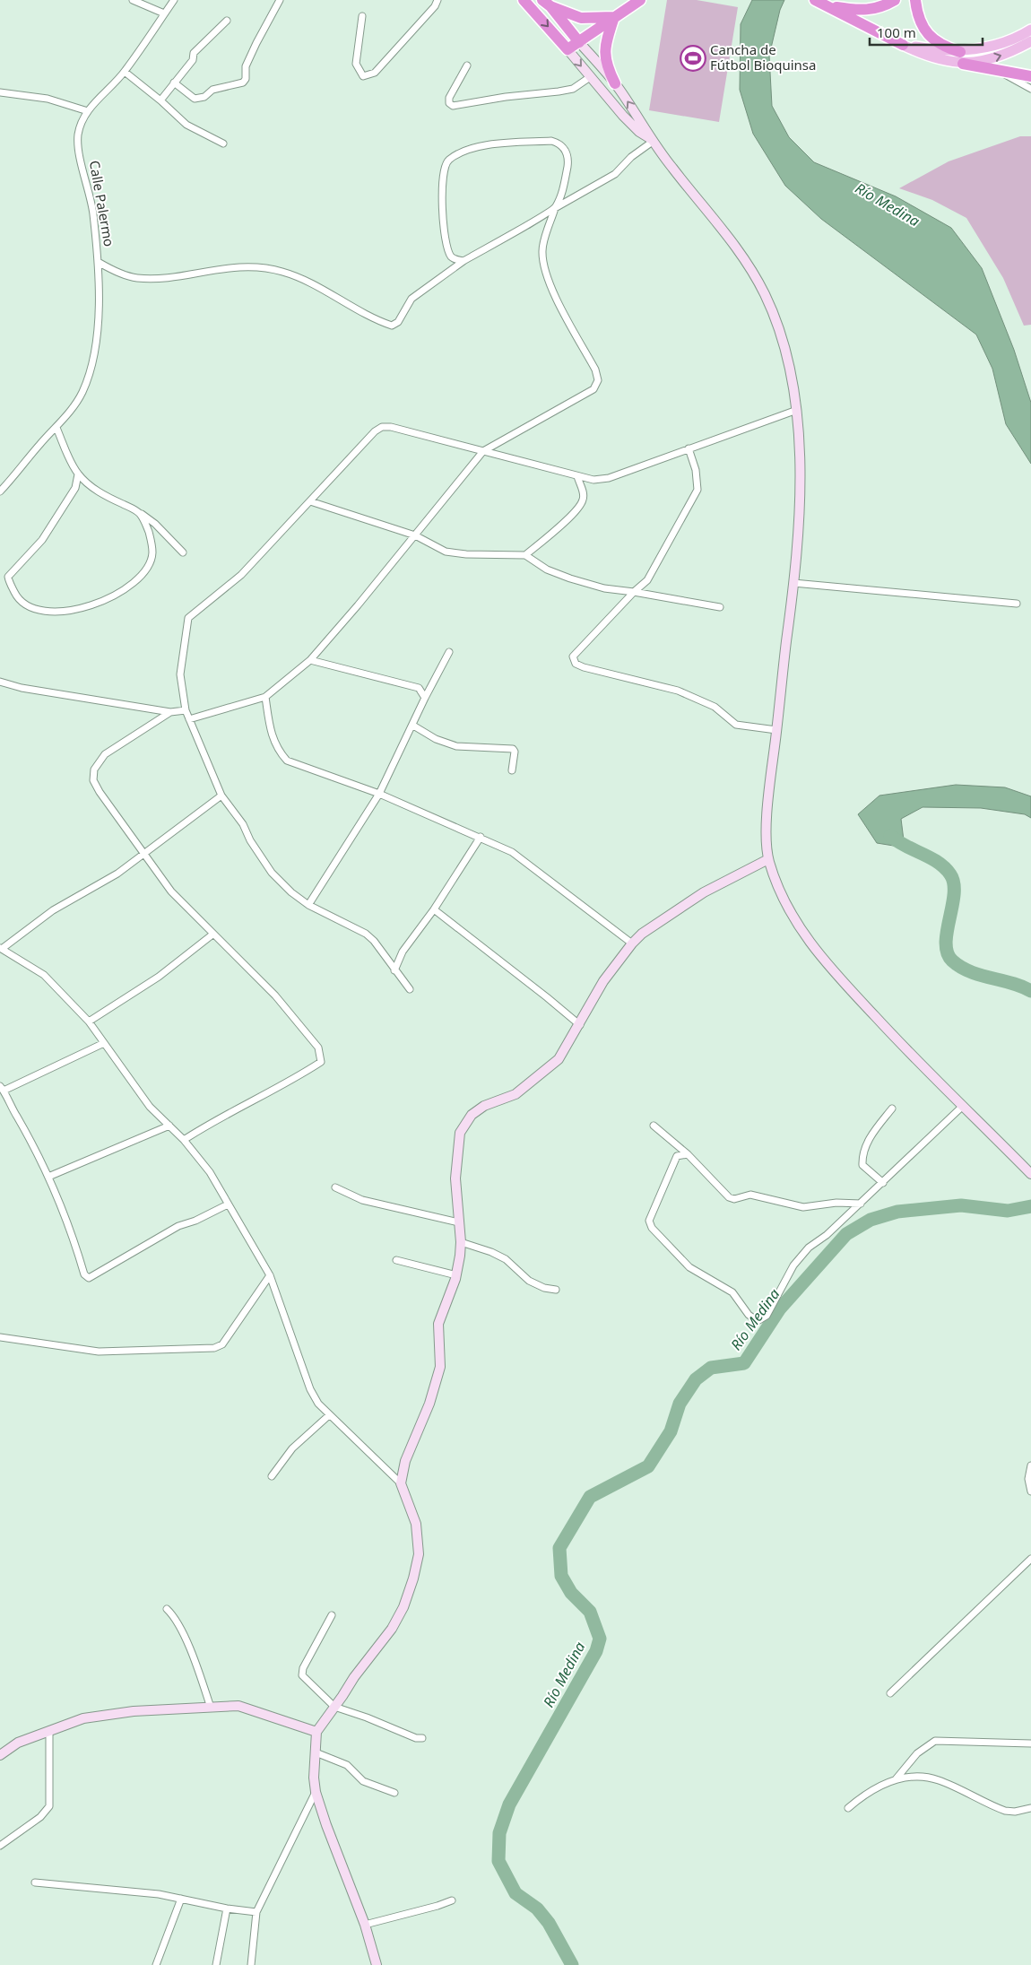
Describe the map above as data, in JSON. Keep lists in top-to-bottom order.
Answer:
{
  "streets": {
    "street": ["Calle Palermo"]
  },
  "water": ["Río Medina"],
  "places": {
    "sports": ["Cancha de Fútbol Bioquinsa"]
  },
  "scale_bar": "100 m"
}
